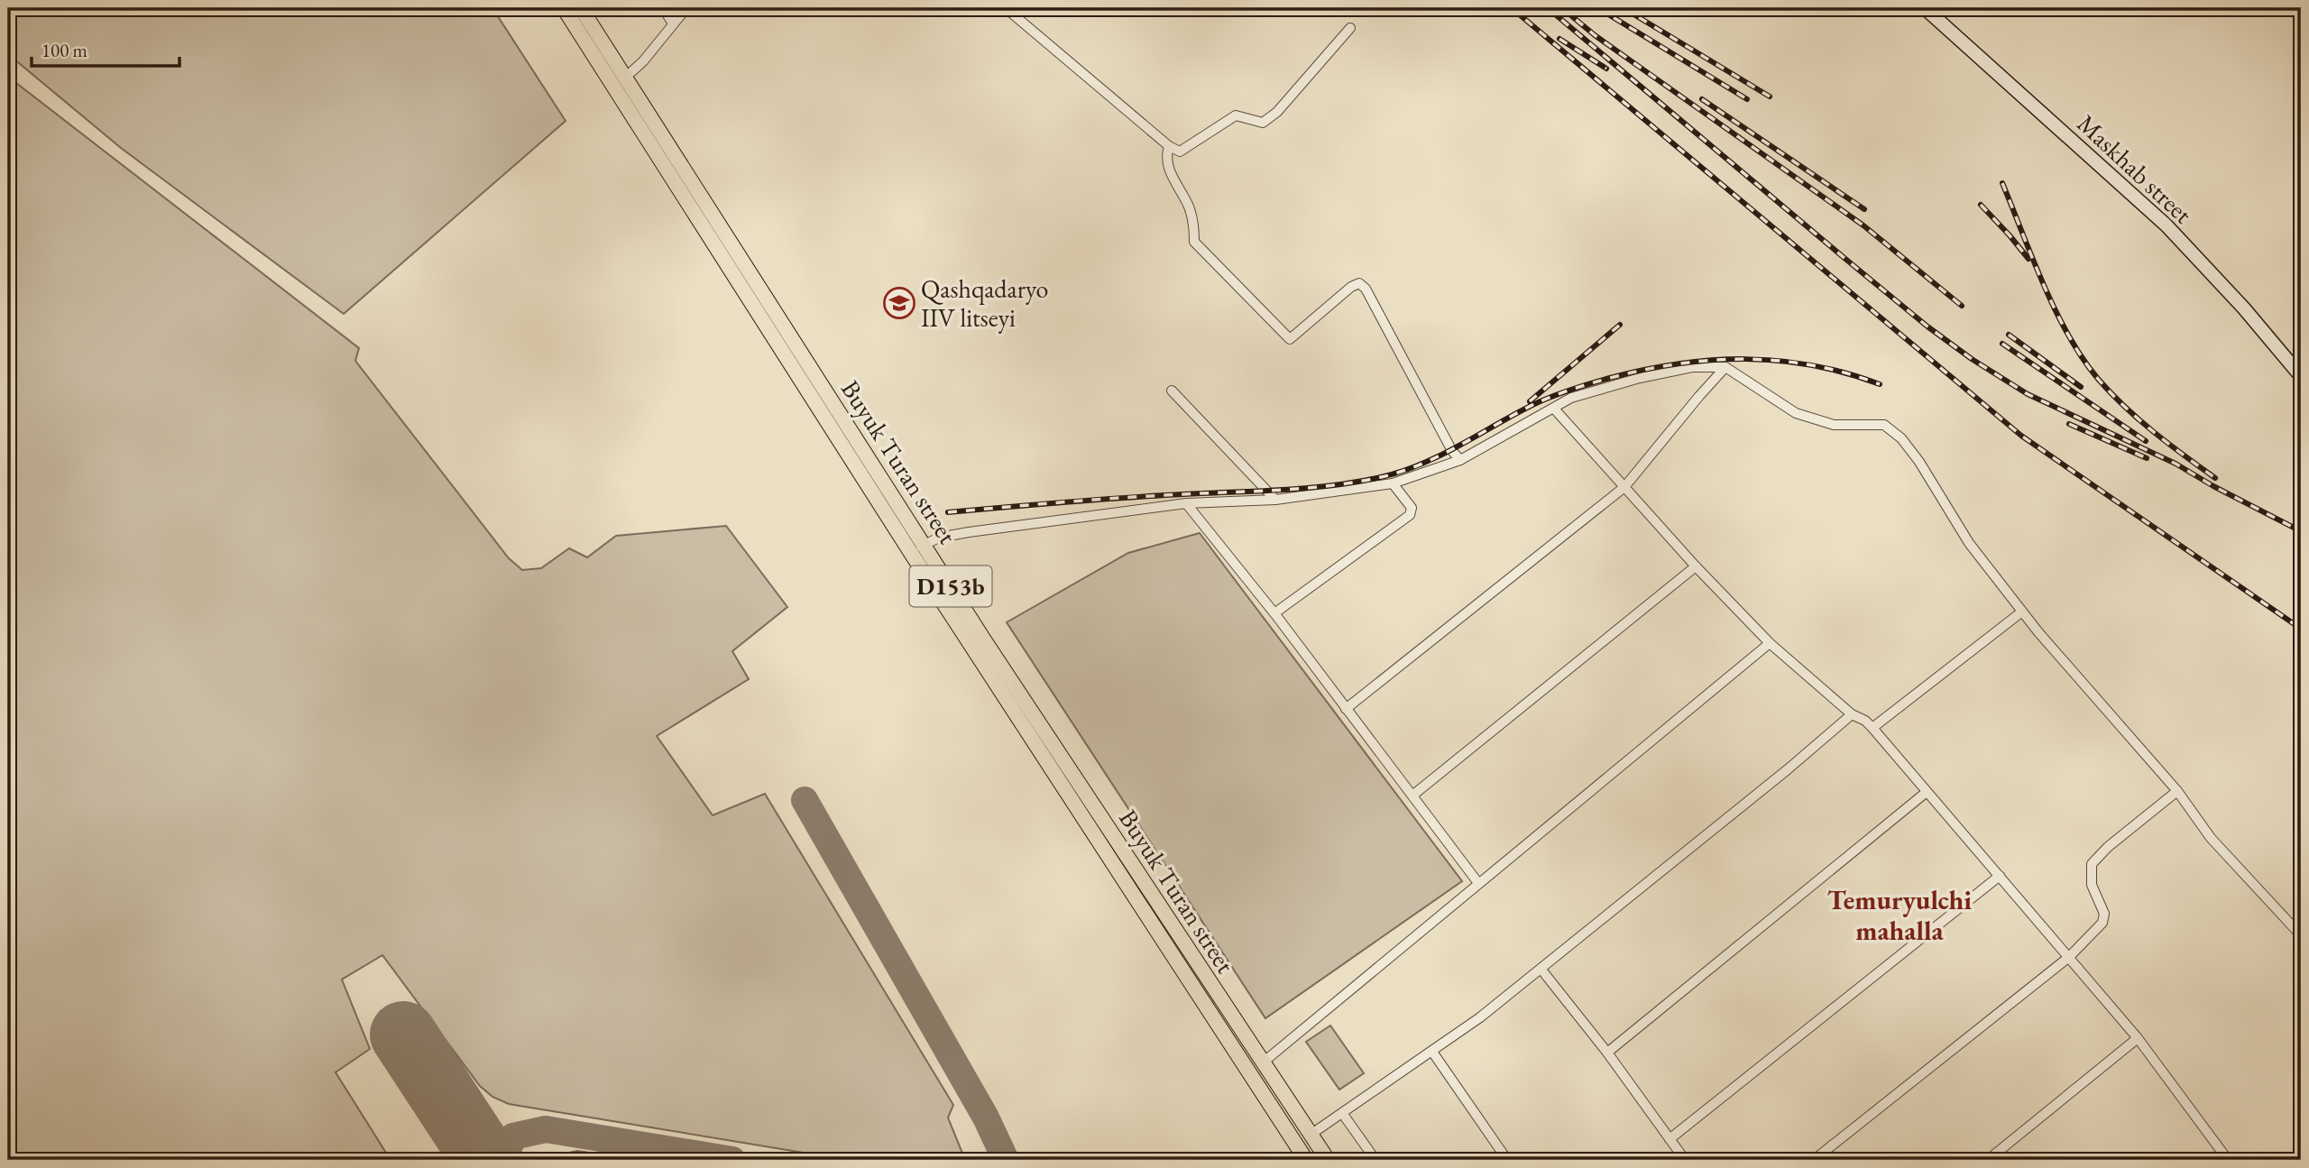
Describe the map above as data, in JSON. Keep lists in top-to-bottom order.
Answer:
{
  "streets": {
    "main road": ["Maskhab street", "Buyuk Turan street", "D153b"]
  },
  "districts": ["Temuryulchi mahalla"],
  "places": {
    "school or university": ["Qashqadaryo IIV litseyi"]
  },
  "scale_bar": "100 m"
}
